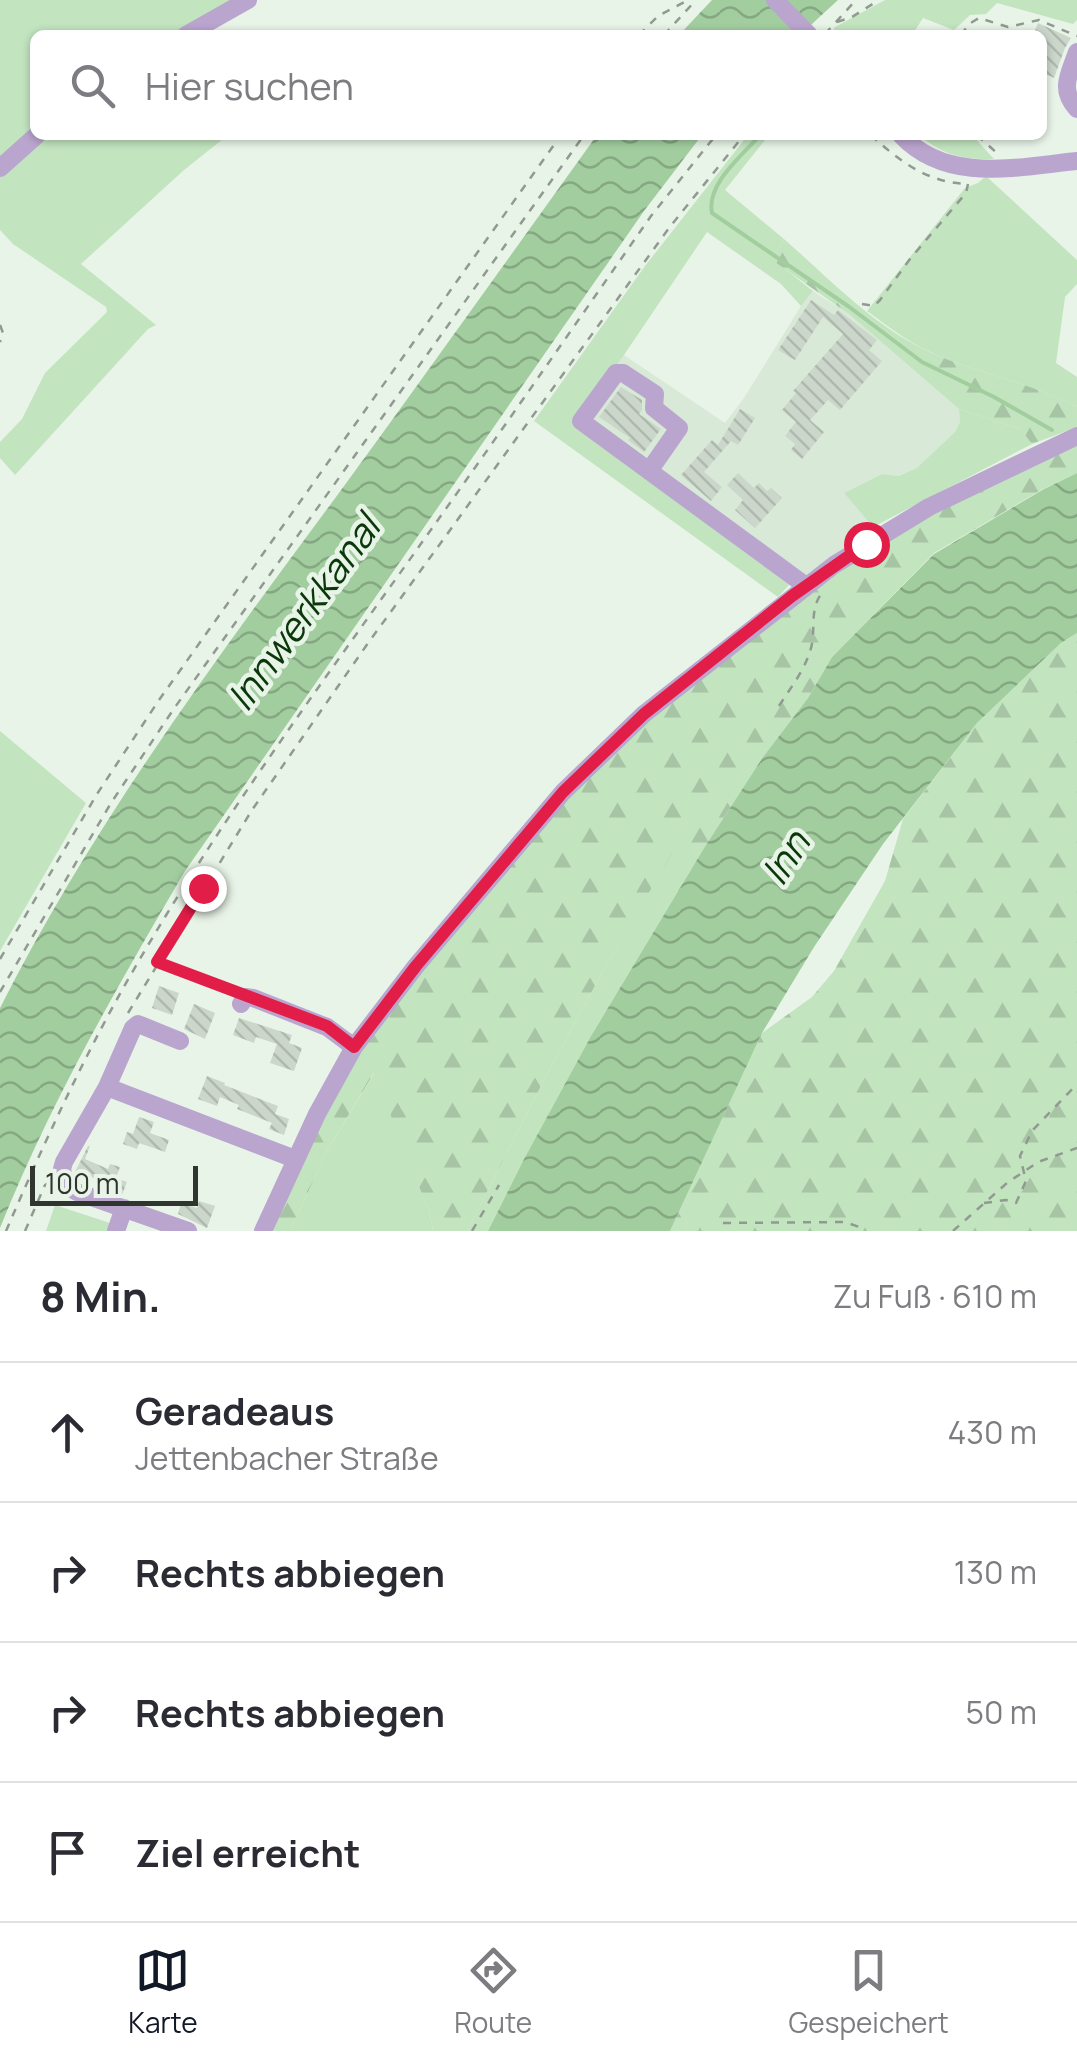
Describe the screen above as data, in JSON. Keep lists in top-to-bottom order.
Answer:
{
  "water": ["Innwerkkanal", "Inn"],
  "scale_bar": "100 m",
  "page": {
    "search": "Hier suchen",
    "scale": "100 m",
    "heading": ["8 Min.", "Zu Fuß · 610 m"],
    "list": [
      ["Geradeaus", "Jettenbacher Straße", "430 m"],
      ["Rechts abbiegen", "130 m"],
      ["Rechts abbiegen", "50 m"],
      "Ziel erreicht"
    ],
    "nav": ["Karte", "Route", "Gespeichert"]
  }
}
